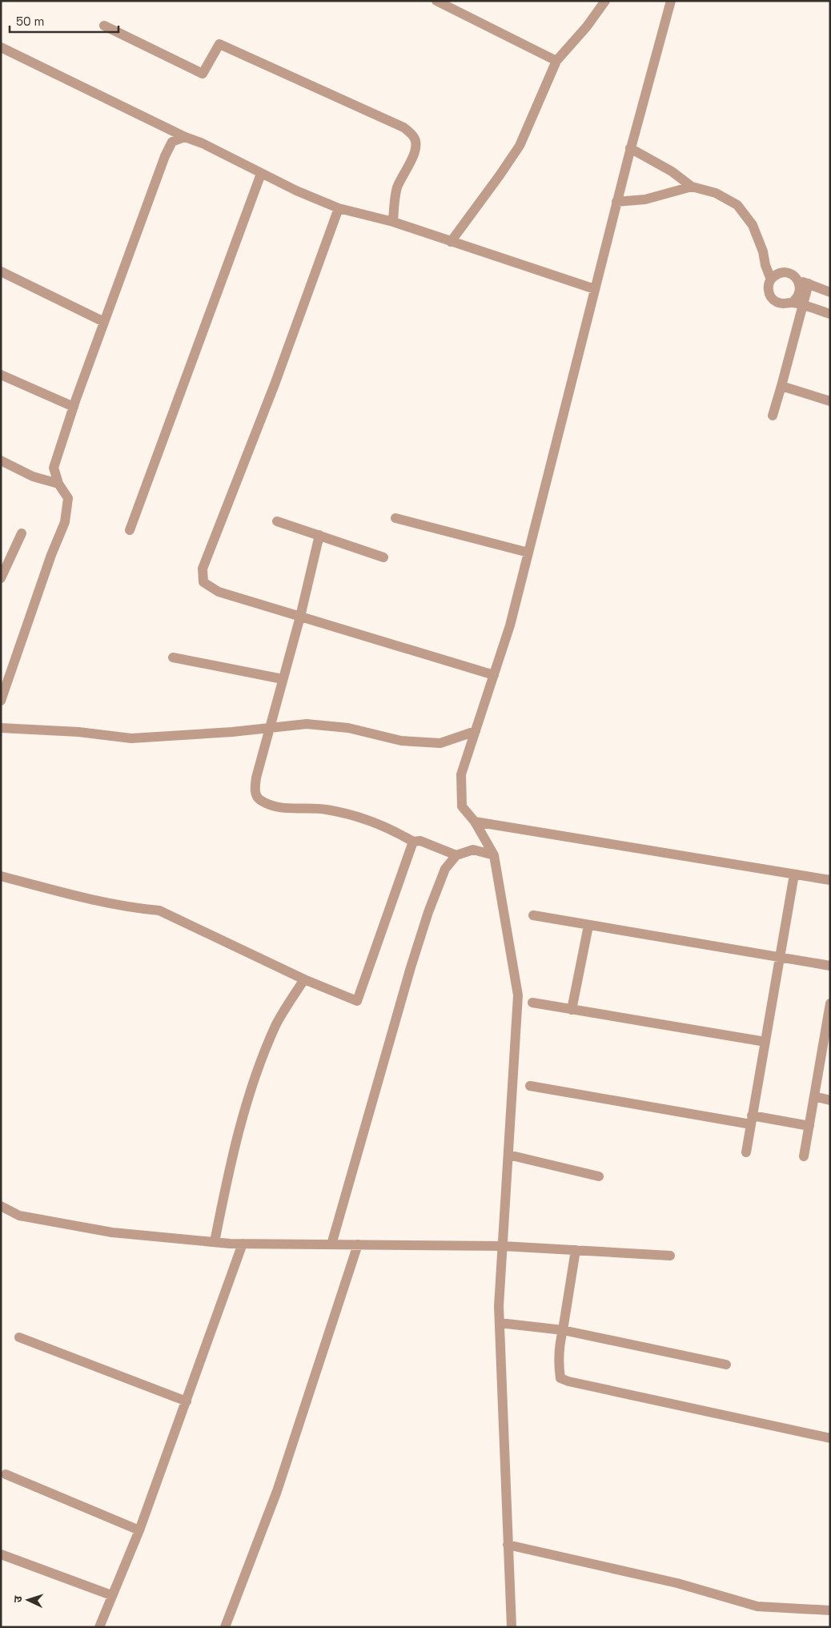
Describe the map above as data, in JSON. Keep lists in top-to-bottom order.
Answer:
{
  "scale_bar": "50 m",
  "north": "left"
}
